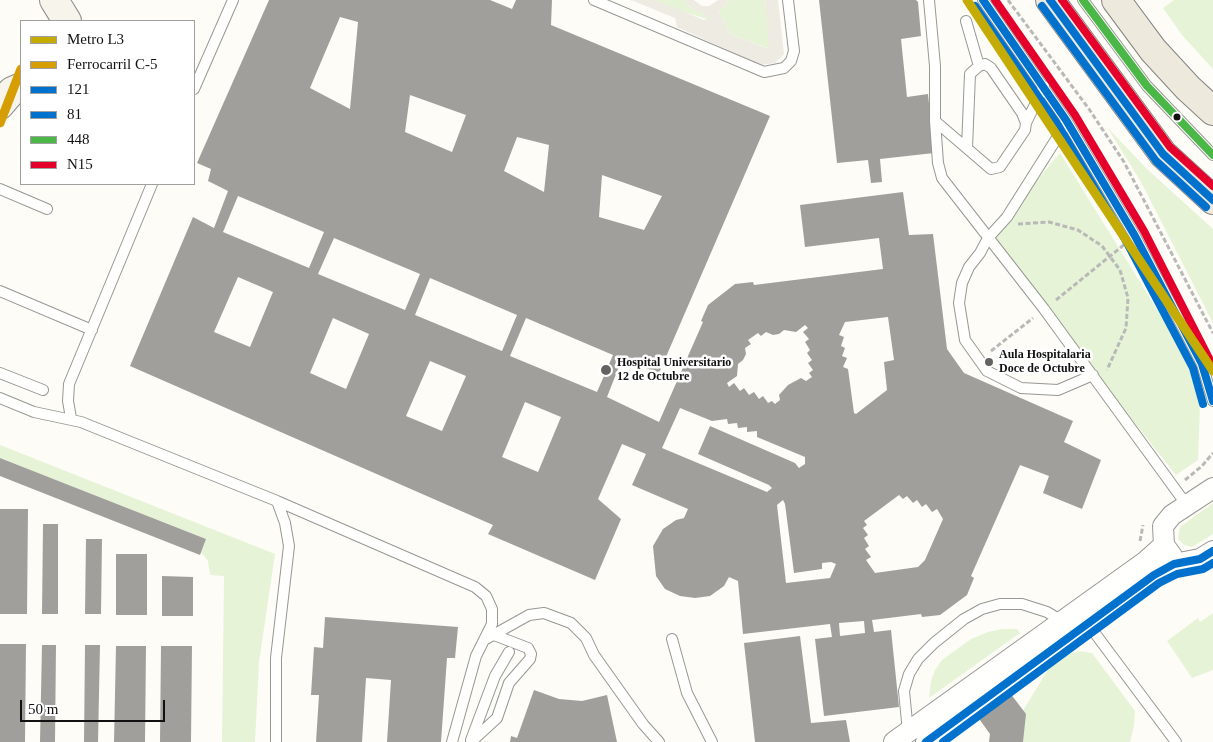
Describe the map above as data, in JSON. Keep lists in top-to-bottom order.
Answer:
{
  "places": ["Aula Hospitalaria Doce de Octubre", "Hospital Universitario 12 de Octubre"],
  "lines": [
    "metro line L3",
    "transit line 121",
    "transit line 448",
    "transit line N15",
    "transit line 81",
    "rail line C-5"
  ],
  "legend": [
    "Metro L3",
    "Ferrocarril C-5",
    "121",
    "81",
    "448",
    "N15"
  ],
  "scale_bar": "50 m"
}
